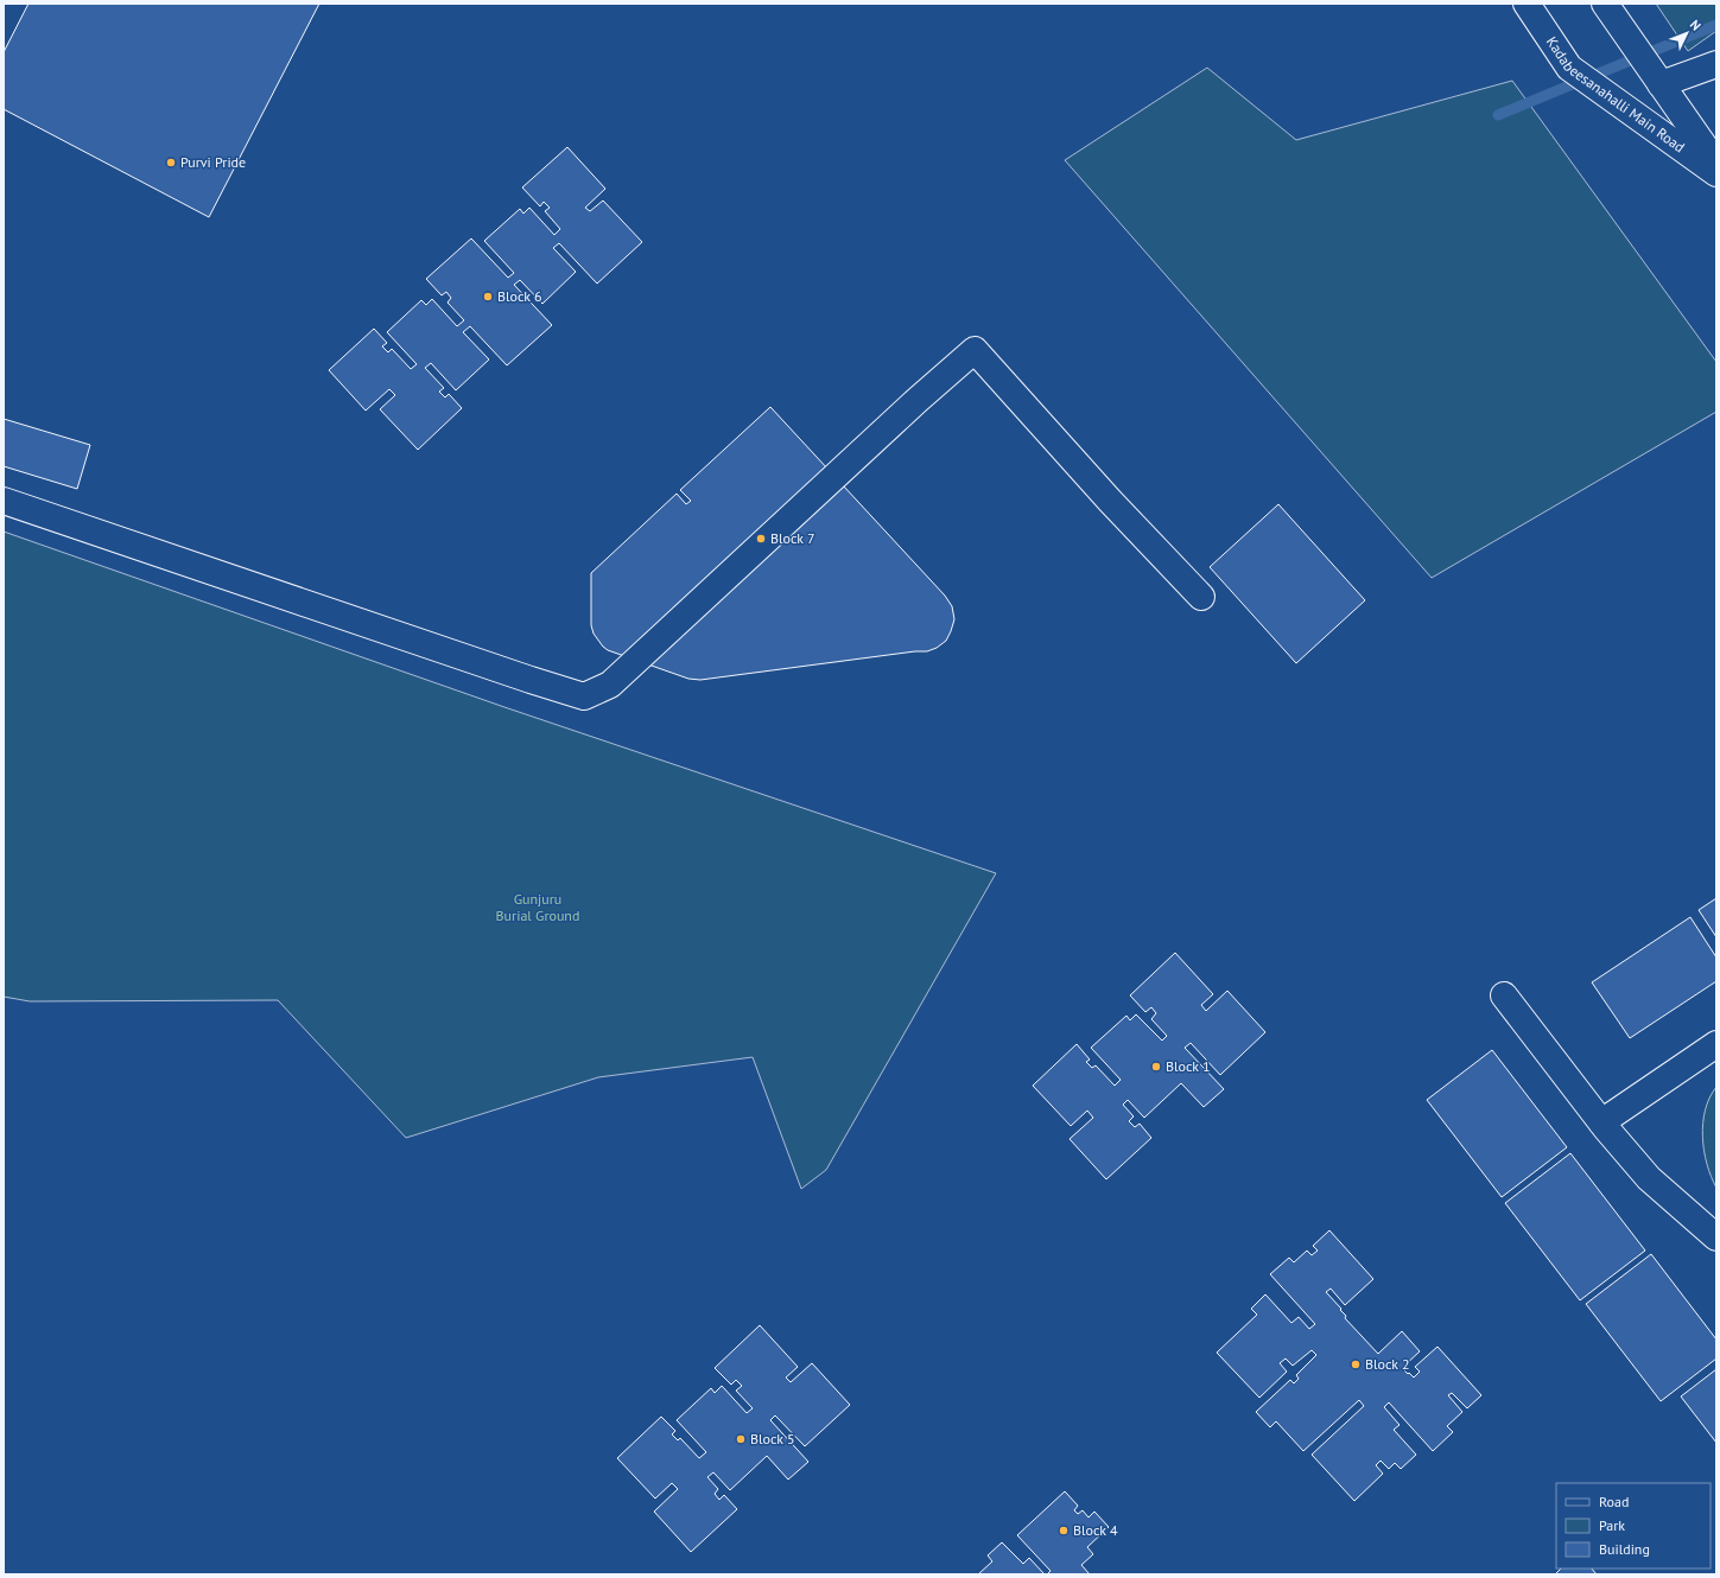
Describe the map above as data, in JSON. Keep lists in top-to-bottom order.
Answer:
{
  "streets": {
    "street": ["Kadabeesanahalli Main Road"]
  },
  "parks": ["Gunjuru Burial Ground"],
  "places": [
    "Purvi Pride",
    "Block 6",
    "Block 7",
    "Block 1",
    "Block 2",
    "Block 5",
    "Block 4"
  ],
  "legend": ["Road", "Park", "Building"],
  "north": "top right"
}
